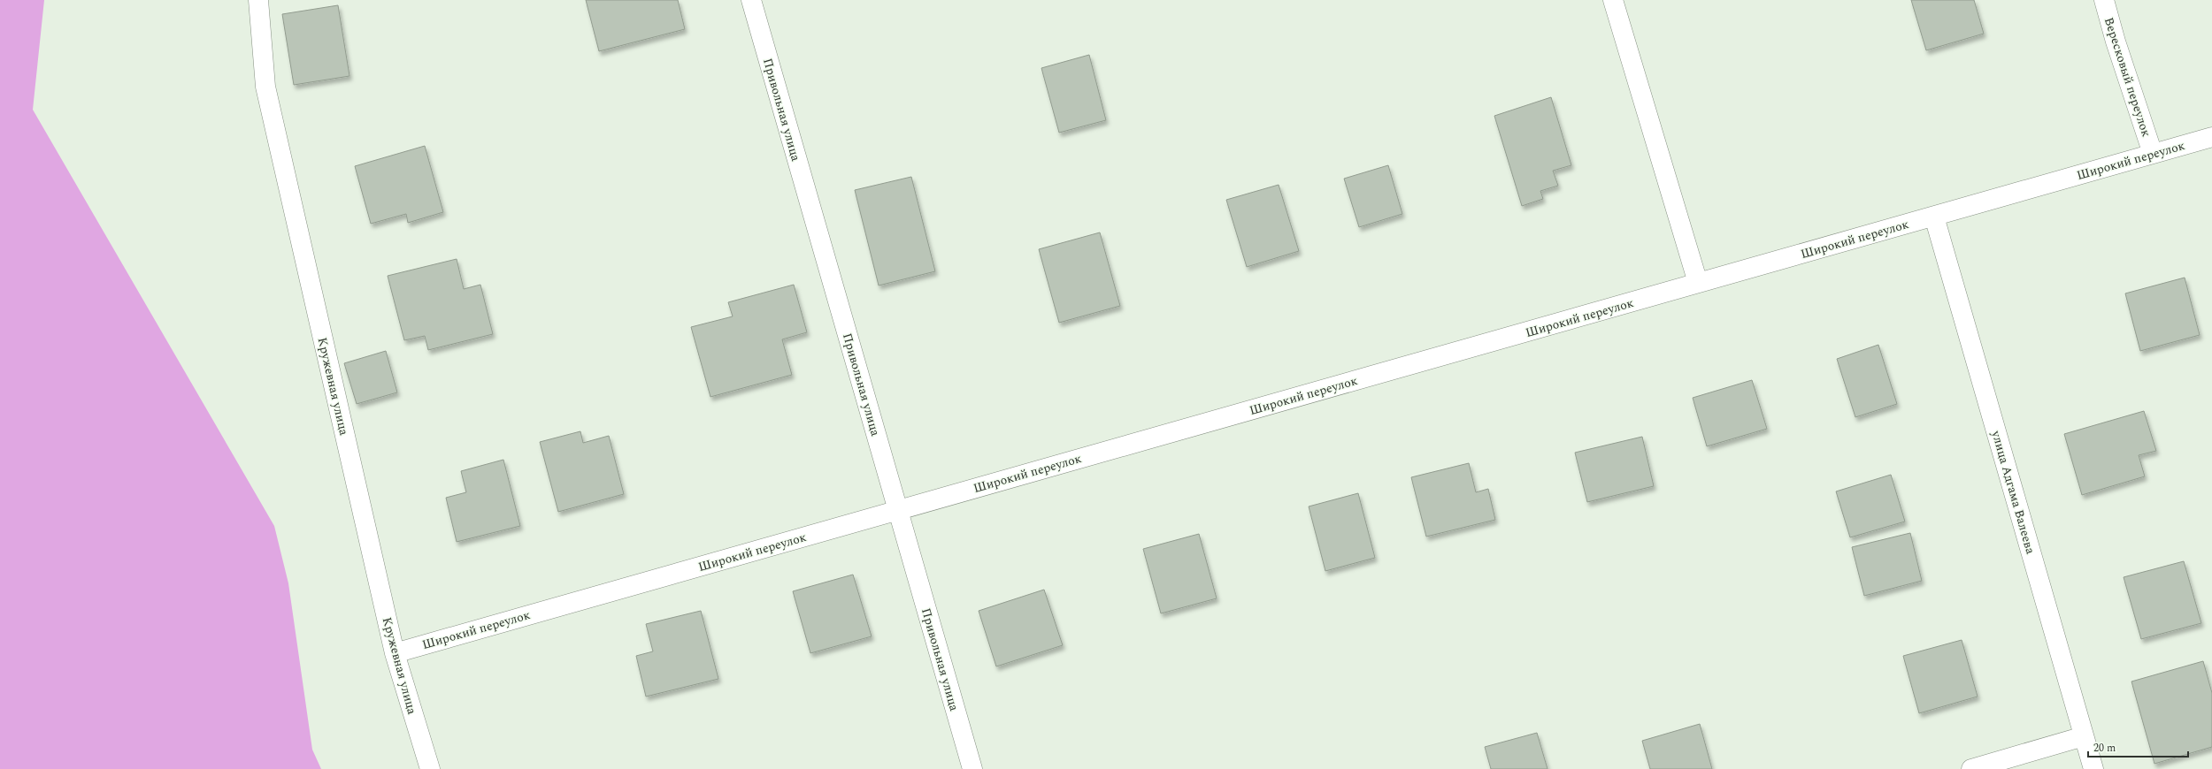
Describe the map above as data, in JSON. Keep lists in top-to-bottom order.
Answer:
{
  "streets": {
    "street": [
      "Вересковый переулок",
      "Привольная улица",
      "Широкий переулок",
      "Кружевная улица",
      "улица Адгама Валеева"
    ]
  },
  "crossings": [
    ["Вересковый переулок", "Широкий переулок"],
    ["Привольная улица", "Широкий переулок"],
    ["Широкий переулок", "Кружевная улица"],
    ["Широкий переулок", "улица Адгама Валеева"]
  ],
  "scale_bar": "20 m"
}
